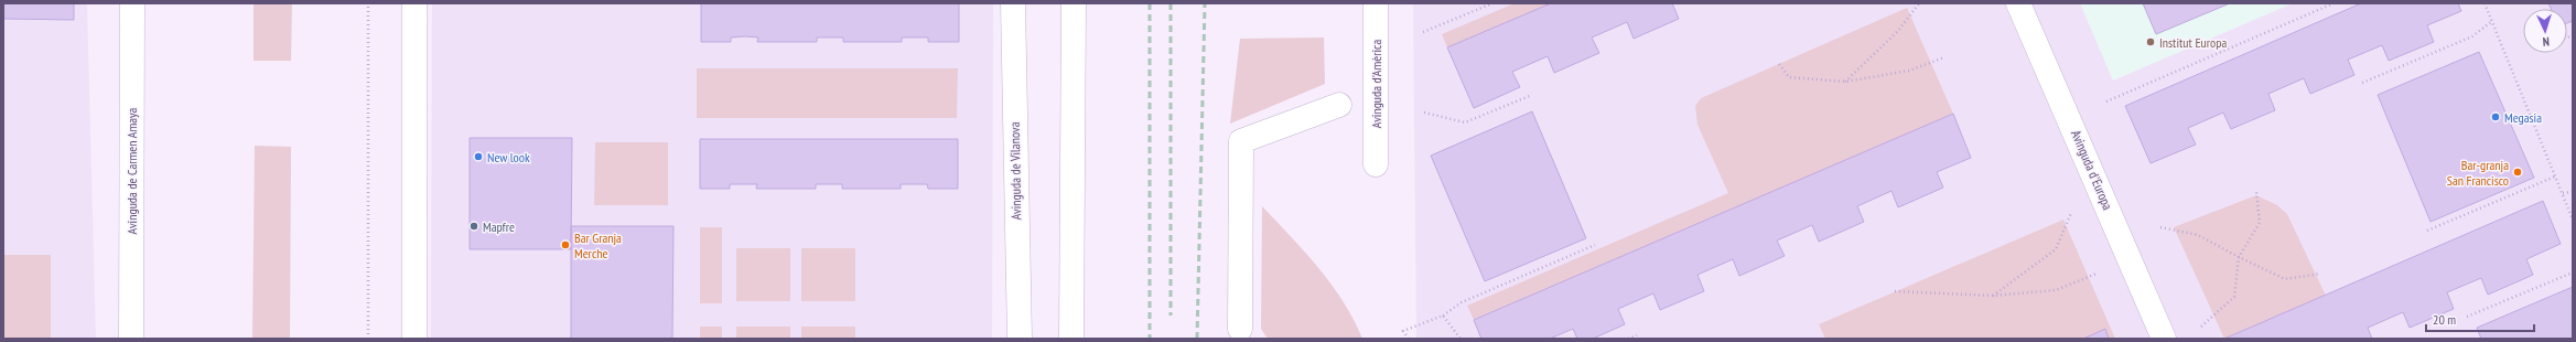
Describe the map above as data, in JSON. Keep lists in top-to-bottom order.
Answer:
{
  "streets": {
    "street": [
      "Avinguda d'Amèrica",
      "Avinguda d'Europa",
      "Avinguda de Carmen Amaya",
      "Avinguda de Vilanova"
    ]
  },
  "places": [
    "Institut Europa",
    "Megasia",
    "New look",
    "Bar-granja San Francisco",
    "Mapfre",
    "Bar Granja Merche"
  ],
  "scale_bar": "20 m",
  "north": "bottom"
}
